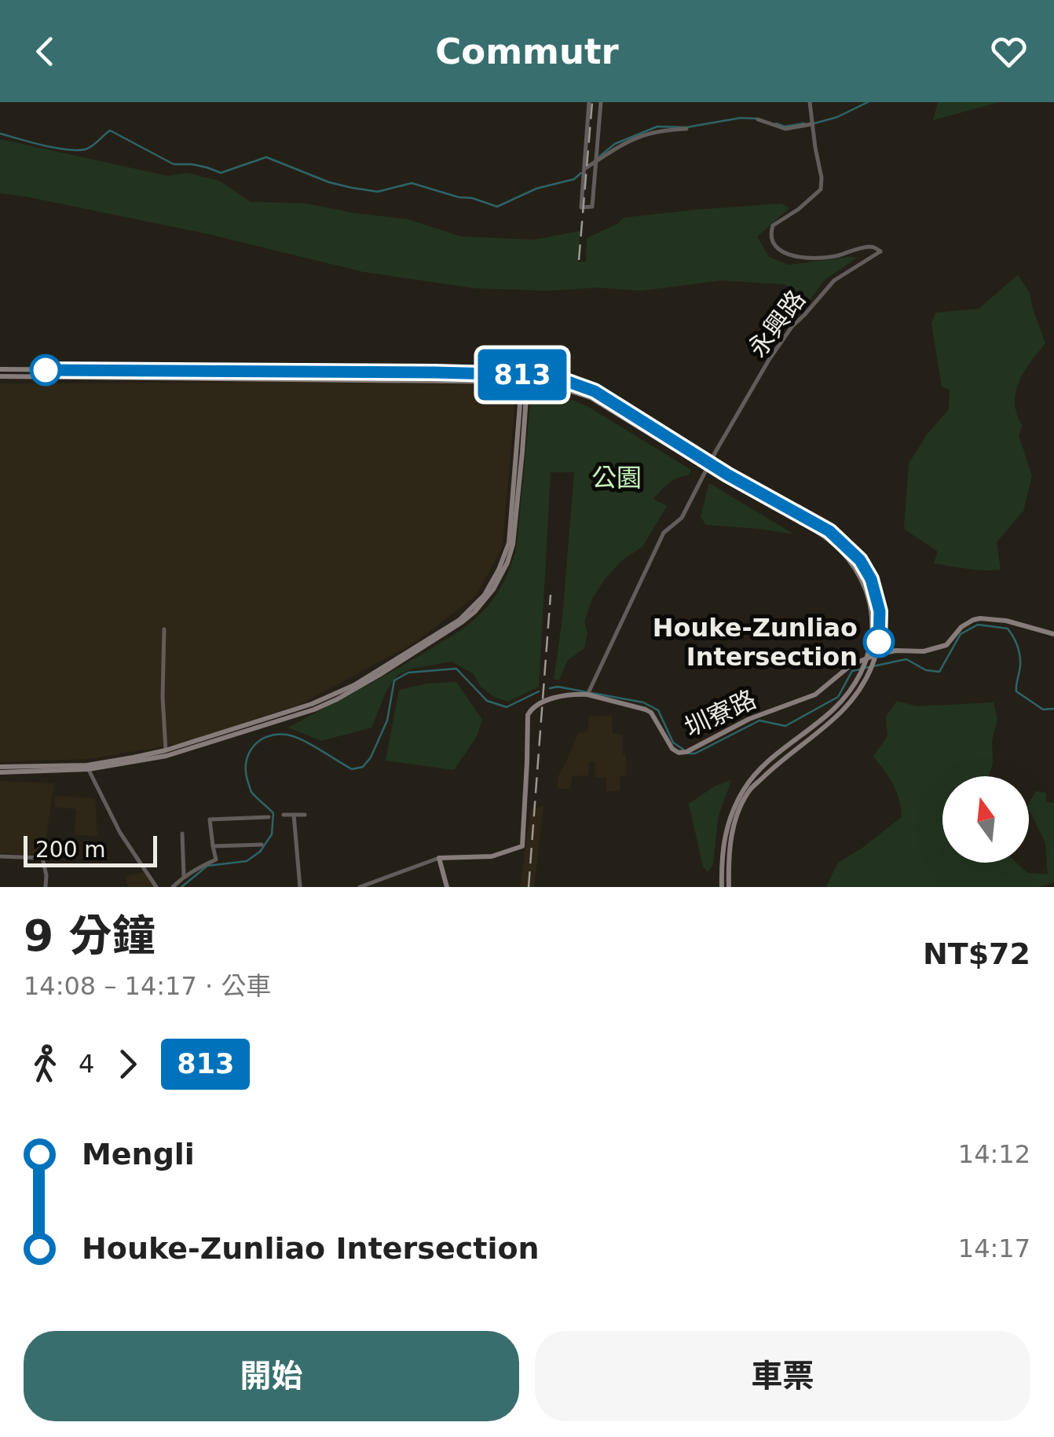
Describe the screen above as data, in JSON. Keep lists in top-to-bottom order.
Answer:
{
  "streets": {
    "street": ["永興路", "圳寮路"]
  },
  "crossings": [
    ["永興路", "圳寮路"]
  ],
  "parks": ["公園"],
  "places": ["Houke-Zunliao Intersection"],
  "lines": ["bus line 813"],
  "scale_bar": "200 m",
  "north": "top",
  "page": {
    "header": "Commutr",
    "on_map": "813",
    "scale": "200 m",
    "heading": ["9 分鐘", "14:08 – 14:17 · 公車", "NT$72"],
    "legs": ["4", "813"],
    "list": [
      {
        "name": "Mengli",
        "value": "14:12"
      },
      {
        "name": "Houke-Zunliao Intersection",
        "value": "14:17"
      }
    ],
    "buttons": ["開始", "車票"]
  }
}
